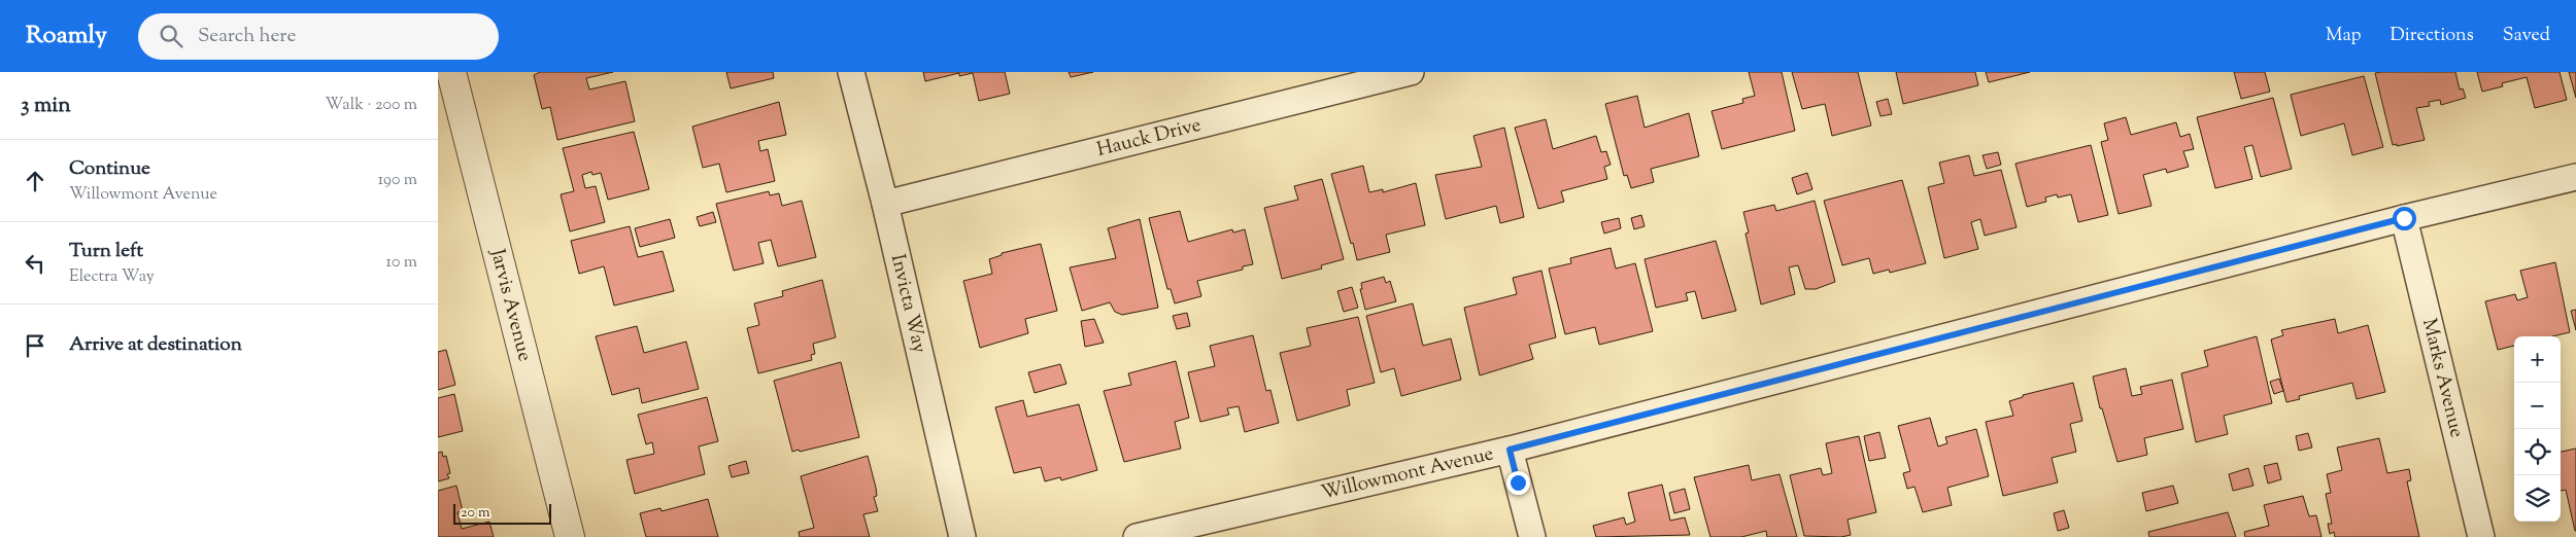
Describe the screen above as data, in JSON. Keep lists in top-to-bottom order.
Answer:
{
  "streets": {
    "street": [
      "Hauck Drive",
      "Jarvis Avenue",
      "Invicta Way",
      "Marks Avenue",
      "Willowmont Avenue"
    ]
  },
  "crossings": [
    ["Hauck Drive", "Invicta Way"],
    ["Marks Avenue", "Willowmont Avenue"]
  ],
  "scale_bar": "20 m",
  "page": {
    "header": "Roamly",
    "search": "Search here",
    "nav": ["Map", "Directions", "Saved"],
    "heading": ["3 min", "Walk · 200 m"],
    "list": [
      ["Continue", "Willowmont Avenue", "190 m"],
      ["Turn left", "Electra Way", "10 m"],
      "Arrive at destination"
    ],
    "map_buttons": ["+", "−"],
    "scale": "20 m"
  }
}
